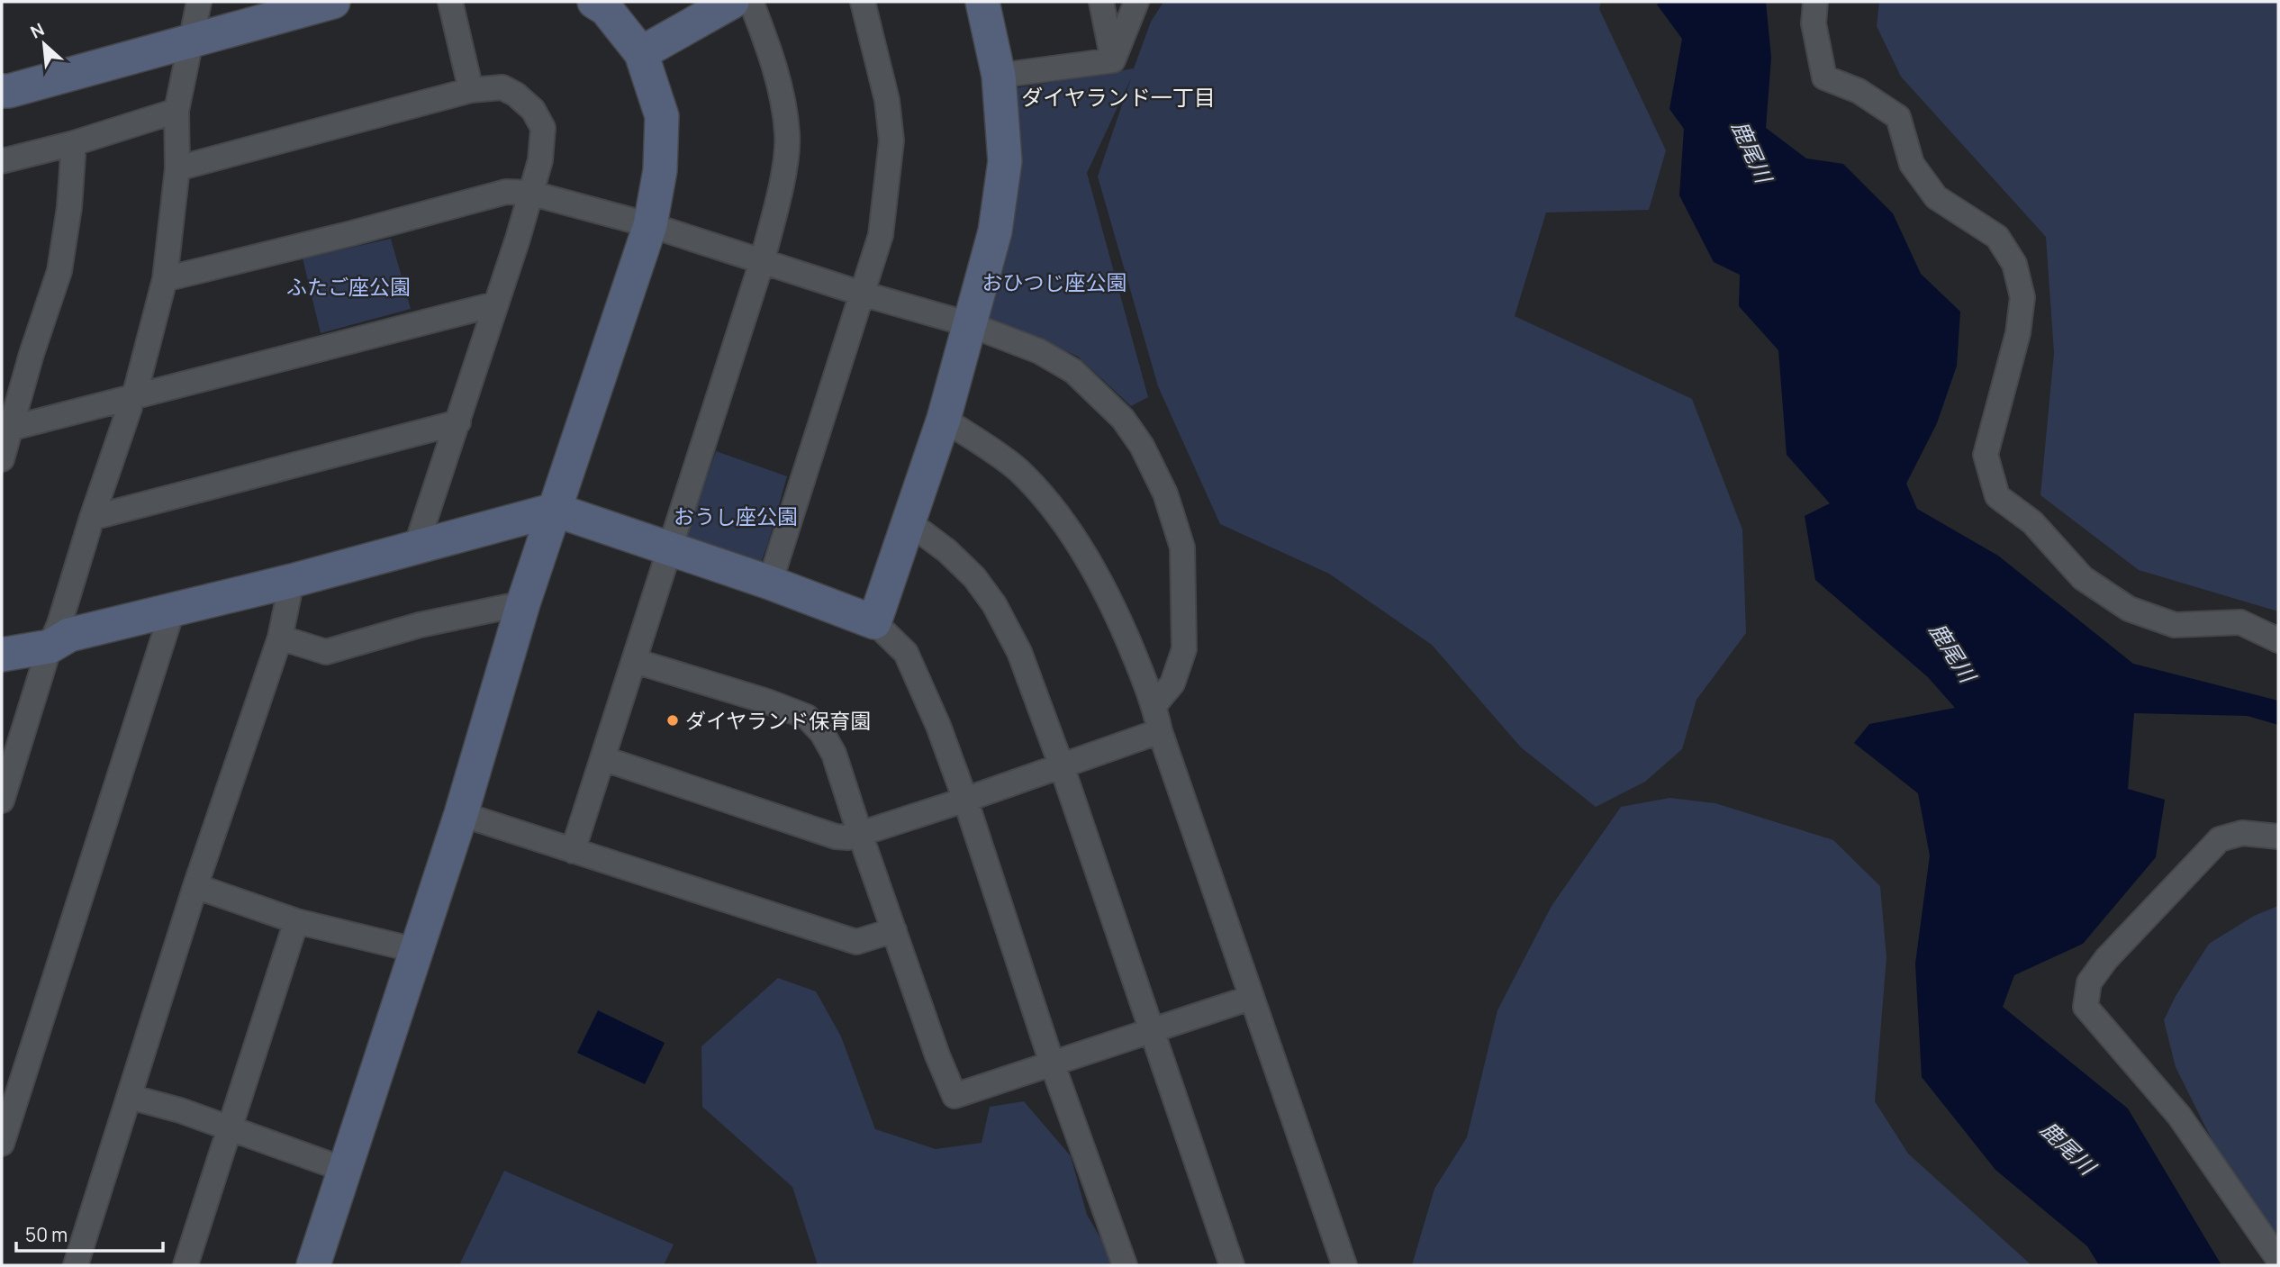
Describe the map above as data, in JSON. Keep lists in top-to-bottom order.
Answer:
{
  "districts": ["ダイヤランド一丁目"],
  "water": ["鹿尾川"],
  "parks": ["おひつじ座公園", "ふたご座公園", "おうし座公園"],
  "places": ["ダイヤランド保育園"],
  "scale_bar": "50 m",
  "north": "top left"
}
